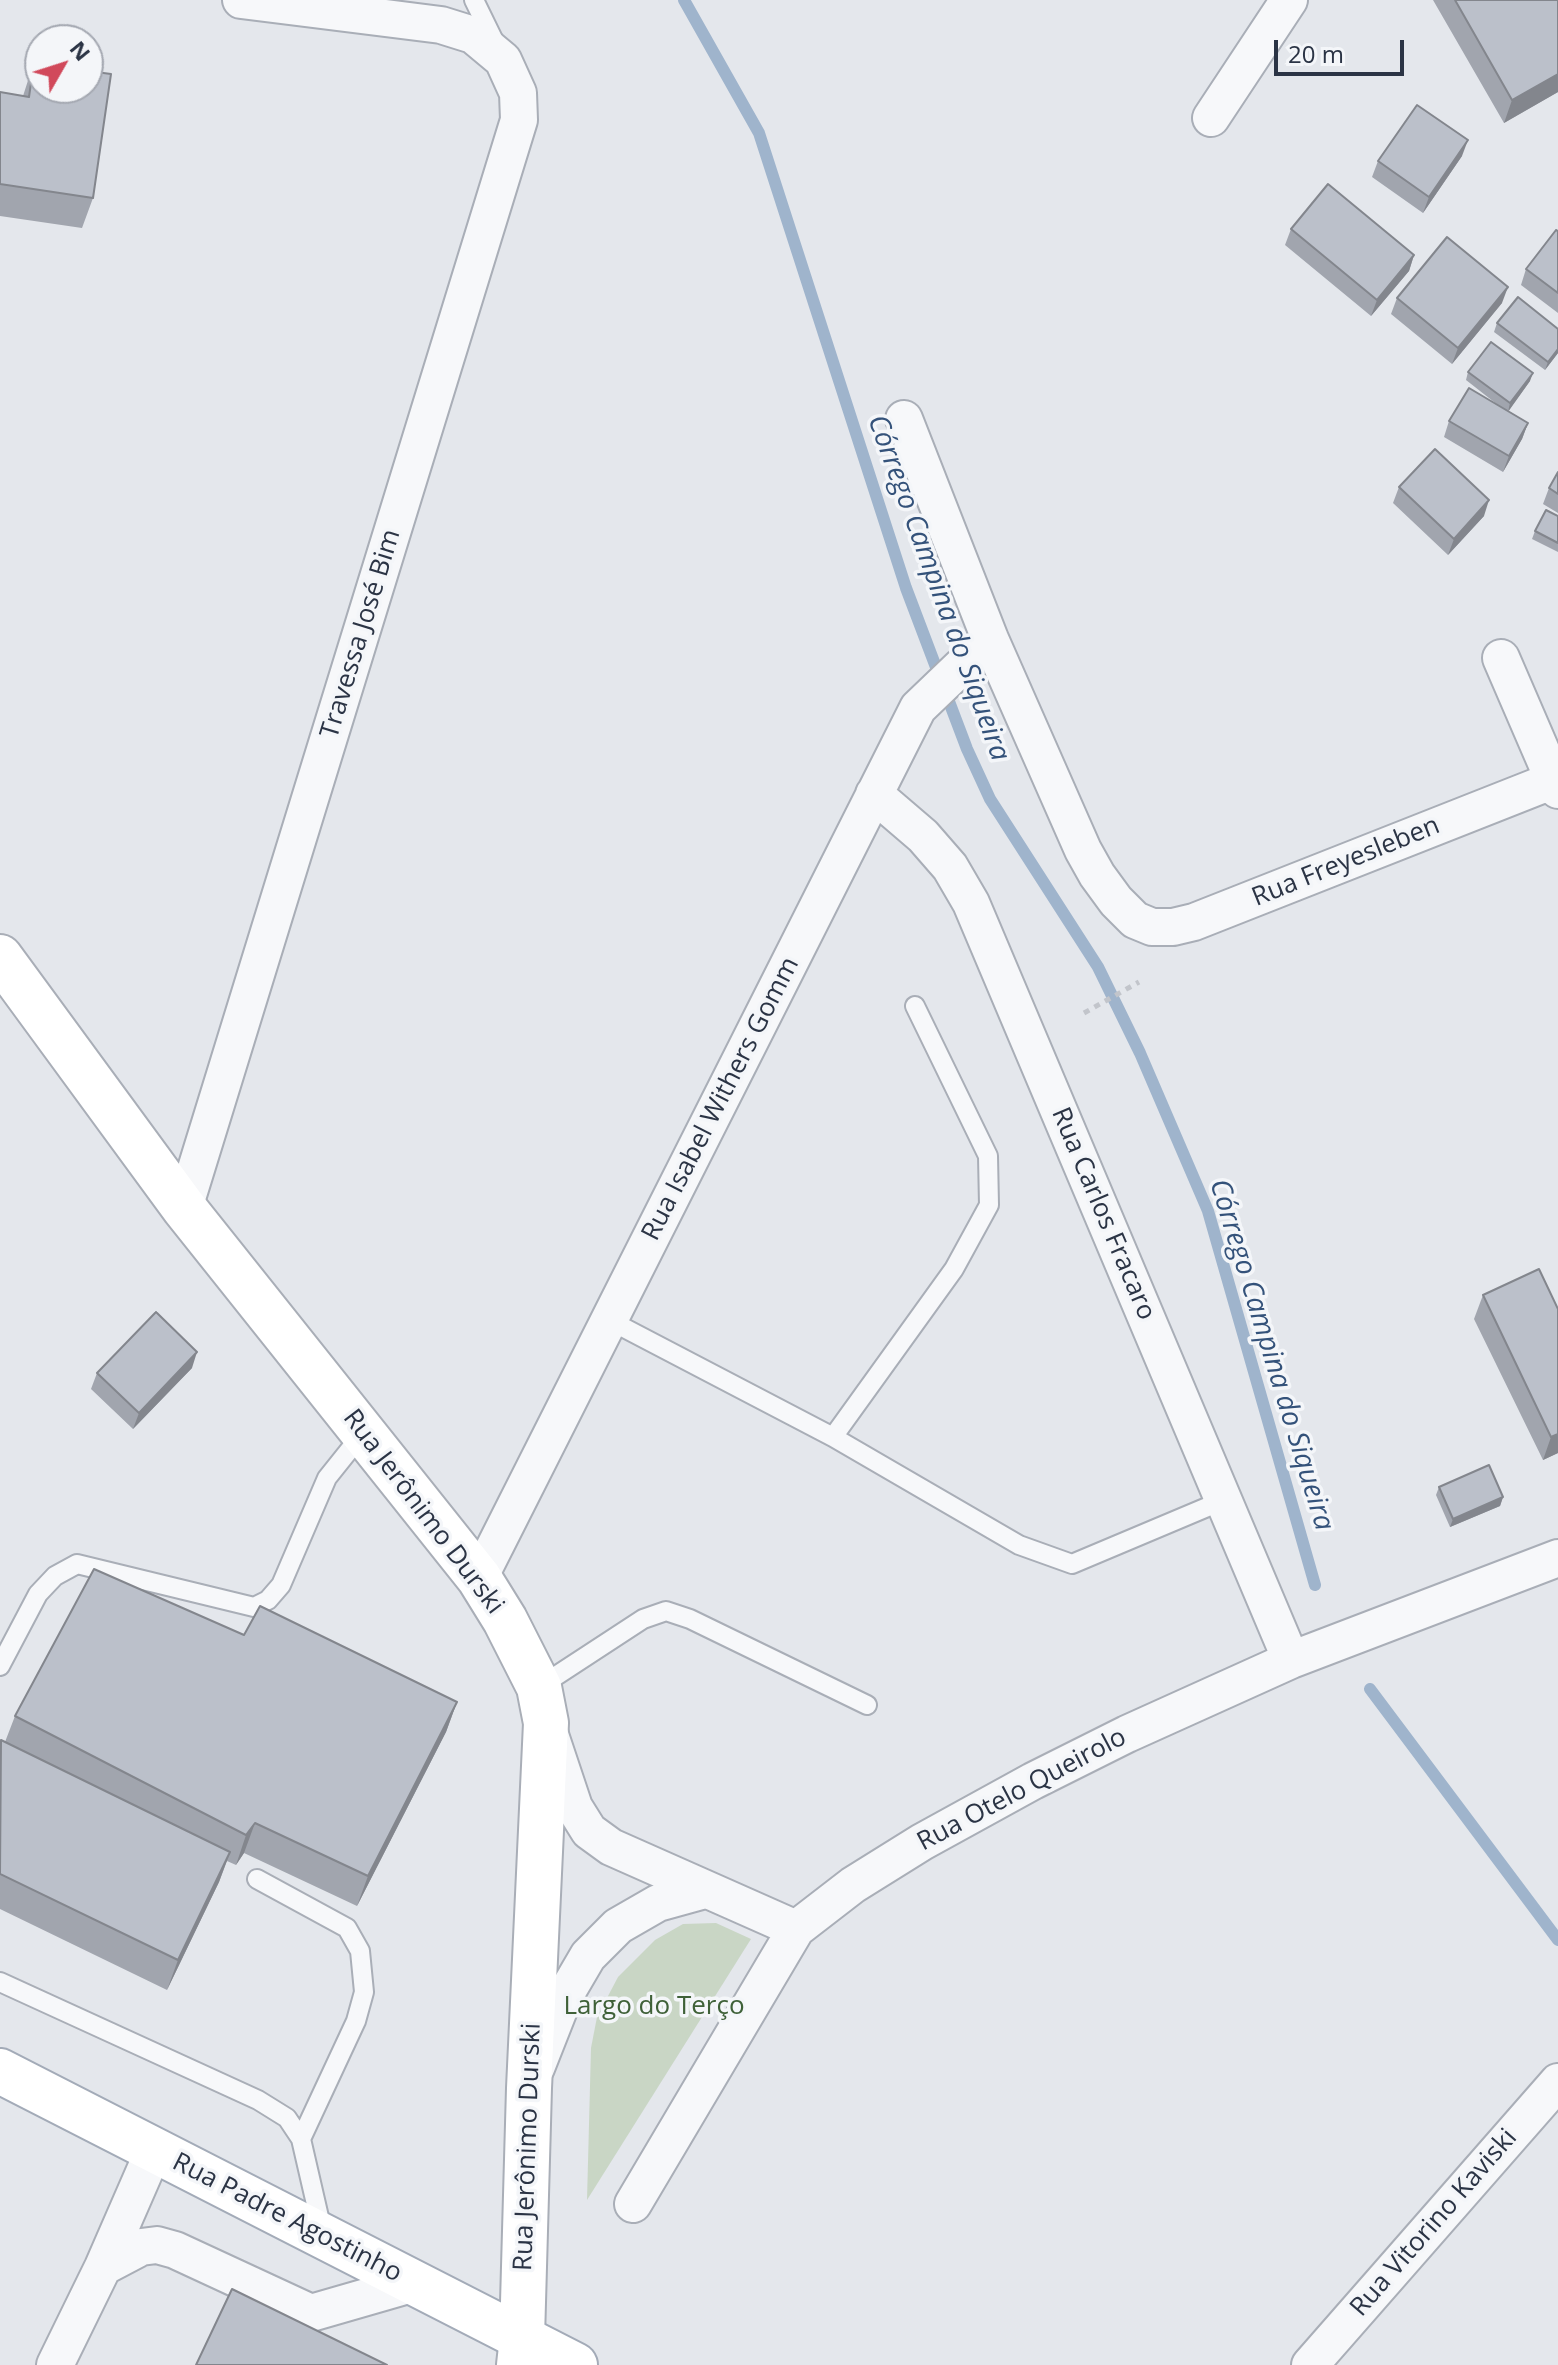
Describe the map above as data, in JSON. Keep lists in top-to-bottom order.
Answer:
{
  "streets": {
    "street": [
      "Travessa José Bim",
      "Rua Freyesleben",
      "Rua Isabel Withers Gomm",
      "Rua Carlos Fracaro",
      "Rua Jerônimo Durski",
      "Rua Otelo Queirolo",
      "Rua Padre Agostinho",
      "Rua Vitorino Kaviski"
    ]
  },
  "crossings": [
    ["Travessa José Bim", "Rua Jerônimo Durski"],
    ["Rua Freyesleben", "Rua Isabel Withers Gomm"],
    ["Rua Isabel Withers Gomm", "Rua Carlos Fracaro"],
    ["Rua Isabel Withers Gomm", "Rua Jerônimo Durski"],
    ["Rua Carlos Fracaro", "Rua Otelo Queirolo"],
    ["Rua Jerônimo Durski", "Rua Padre Agostinho"]
  ],
  "water": ["Córrego Campina do Siqueira"],
  "parks": ["Largo do Terço"],
  "scale_bar": "20 m",
  "north": "top right"
}
